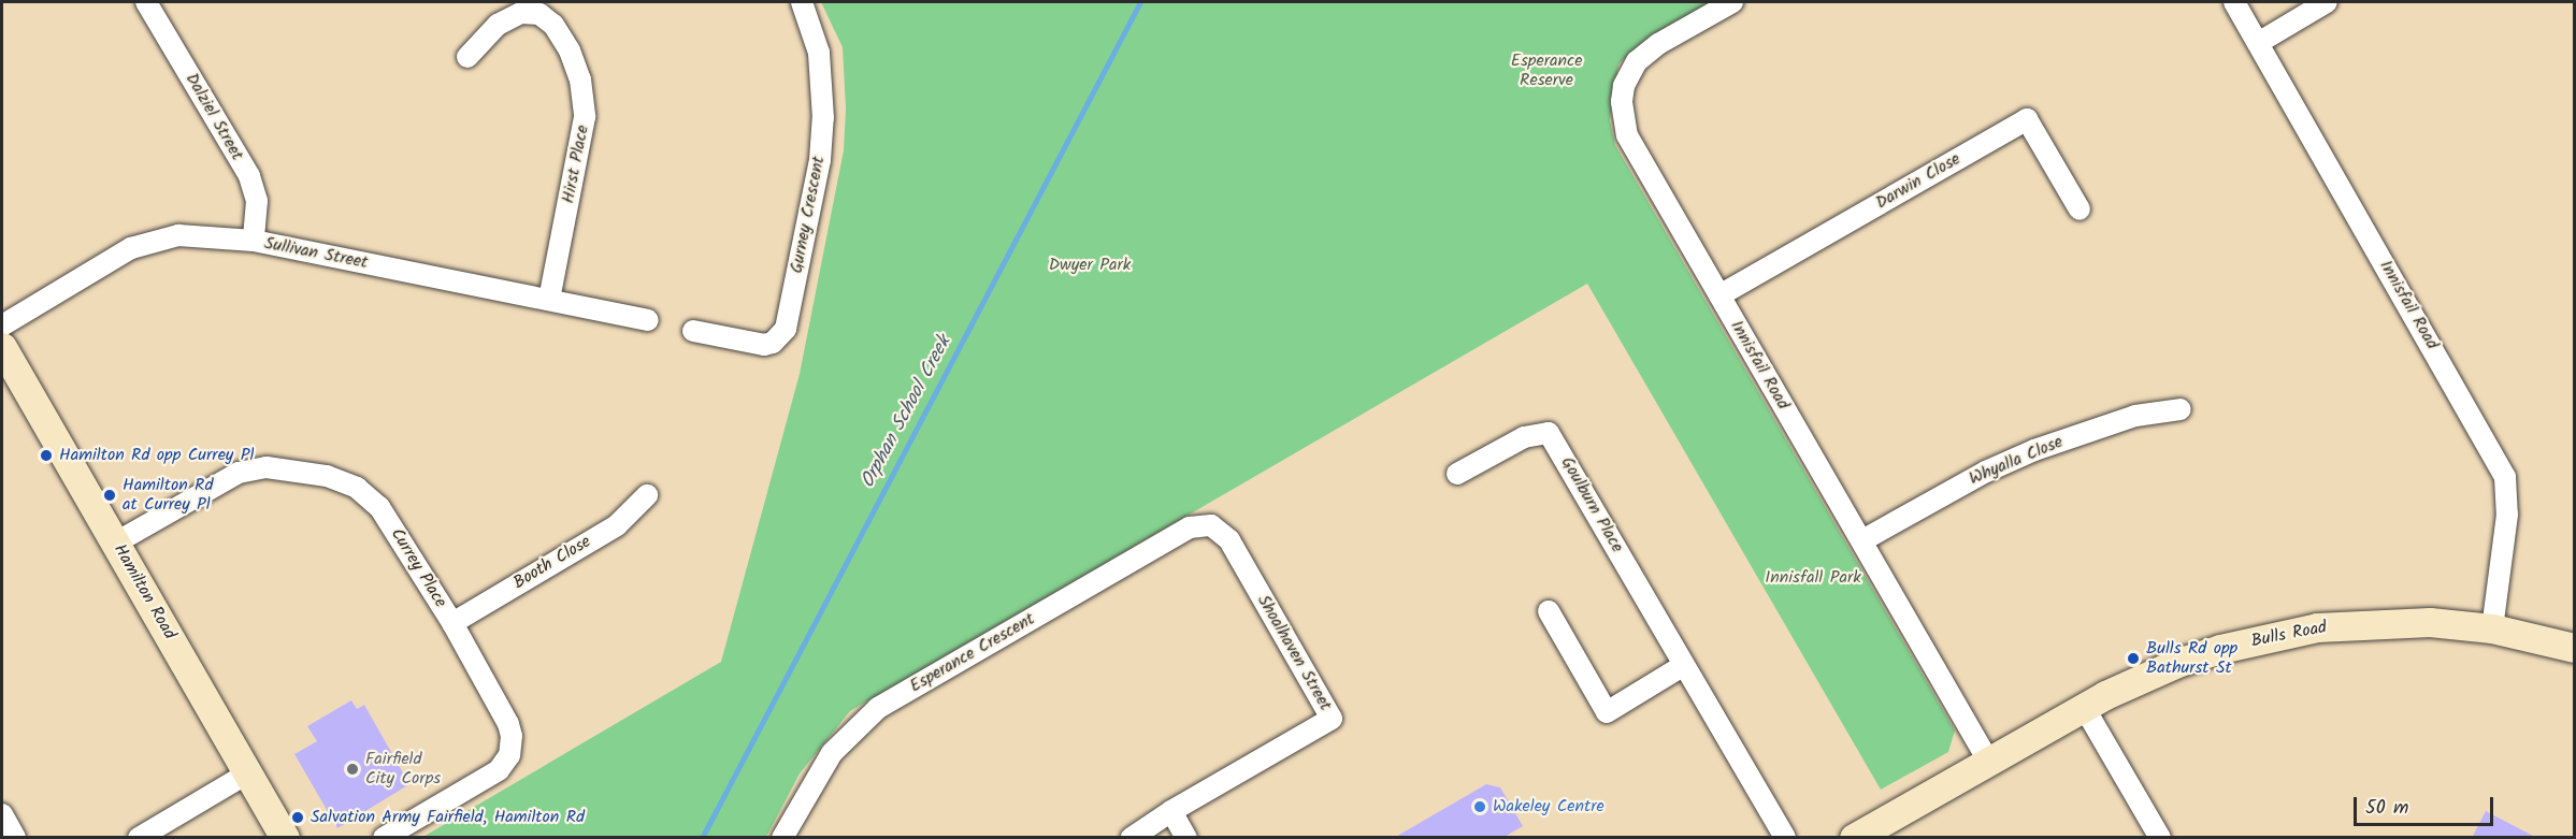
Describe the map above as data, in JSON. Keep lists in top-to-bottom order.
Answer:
{
  "streets": {
    "street": [
      "Dalziel Street",
      "Hirst Place",
      "Darwin Close",
      "Gurney Crescent",
      "Sullivan Street",
      "Innisfail Road",
      "Whyalla Close",
      "Goulburn Place",
      "Booth Close",
      "Currey Place",
      "Hamilton Road",
      "Bulls Road",
      "Esperance Crescent",
      "Shoalhaven Street"
    ]
  },
  "crossings": [
    ["Dalziel Street", "Sullivan Street"],
    ["Hirst Place", "Sullivan Street"],
    ["Darwin Close", "Innisfail Road"],
    ["Innisfail Road", "Whyalla Close"],
    ["Innisfail Road", "Bulls Road"],
    ["Booth Close", "Currey Place"],
    ["Currey Place", "Hamilton Road"],
    ["Esperance Crescent", "Shoalhaven Street"]
  ],
  "water": ["Orphan School Creek"],
  "parks": ["Esperance Reserve", "Dwyer Park", "Innisfall Park"],
  "places": [
    "Hamilton Rd opp Currey Pl",
    "Hamilton Rd at Currey Pl",
    "Bulls Rd opp Bathurst St",
    "Fairfield City Corps",
    "Wakeley Centre",
    "Salvation Army Fairfield, Hamilton Rd"
  ],
  "scale_bar": "50 m"
}
